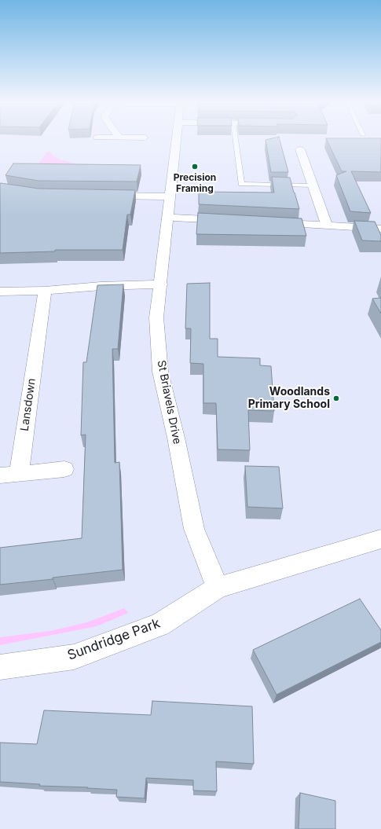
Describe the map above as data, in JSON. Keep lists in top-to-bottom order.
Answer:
{
  "streets": {
    "street": ["St Briavels Drive", "Lansdown", "Sundridge Park"]
  },
  "crossings": [
    ["St Briavels Drive", "Sundridge Park"]
  ],
  "places": ["Precision Framing", "Woodlands Primary School"]
}
